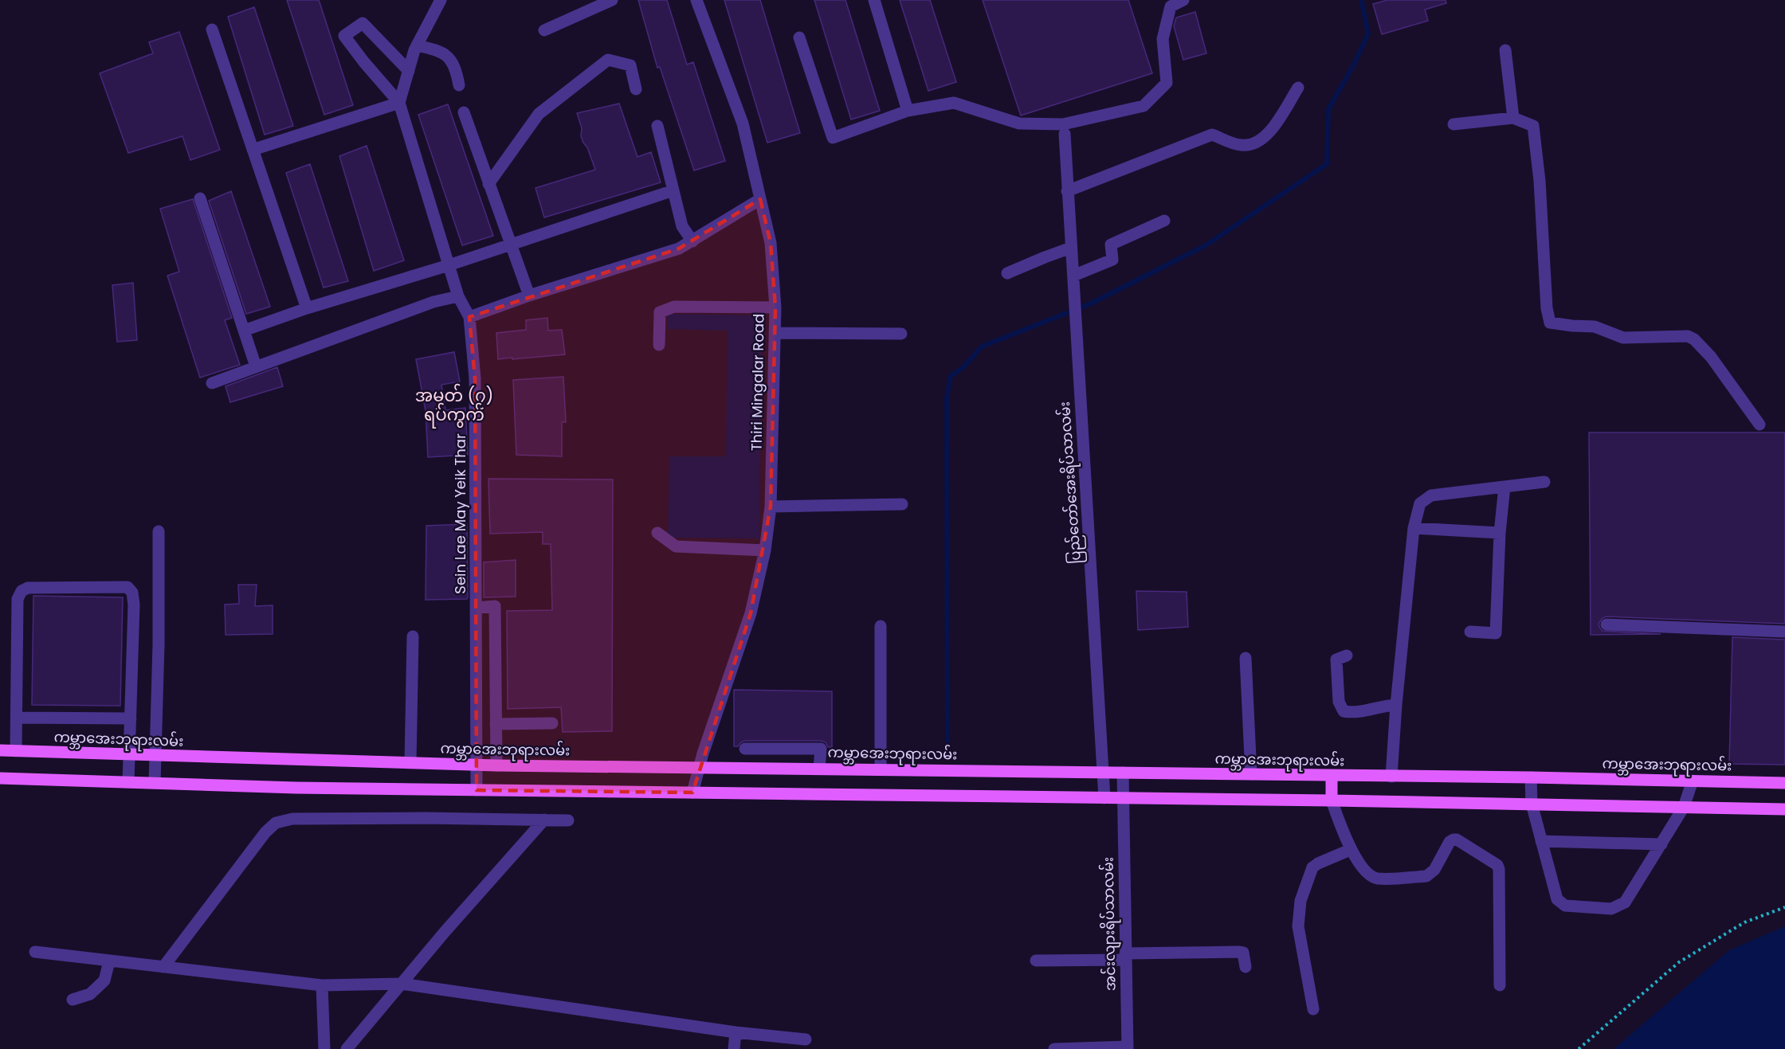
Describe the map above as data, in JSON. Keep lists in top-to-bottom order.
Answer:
{
  "streets": {
    "main road": ["ကမ္ဘာအေးဘုရားလမ်း"],
    "street": [
      "Thiri Mingalar Road",
      "ပြည်တော်အေးရိပ်သာလမ်း",
      "Sein Lae May Yeik Thar",
      "အင်းလျားရိပ်သာလမ်း"
    ]
  },
  "crossings": [
    ["Thiri Mingalar Road", "ကမ္ဘာအေးဘုရားလမ်း"],
    ["ပြည်တော်အေးရိပ်သာလမ်း", "ကမ္ဘာအေးဘုရားလမ်း"],
    ["Sein Lae May Yeik Thar", "ကမ္ဘာအေးဘုရားလမ်း"],
    ["ကမ္ဘာအေးဘုရားလမ်း", "အင်းလျားရိပ်သာလမ်း"]
  ],
  "districts": ["အမှတ် (၇) ရပ်ကွက်"]
}
